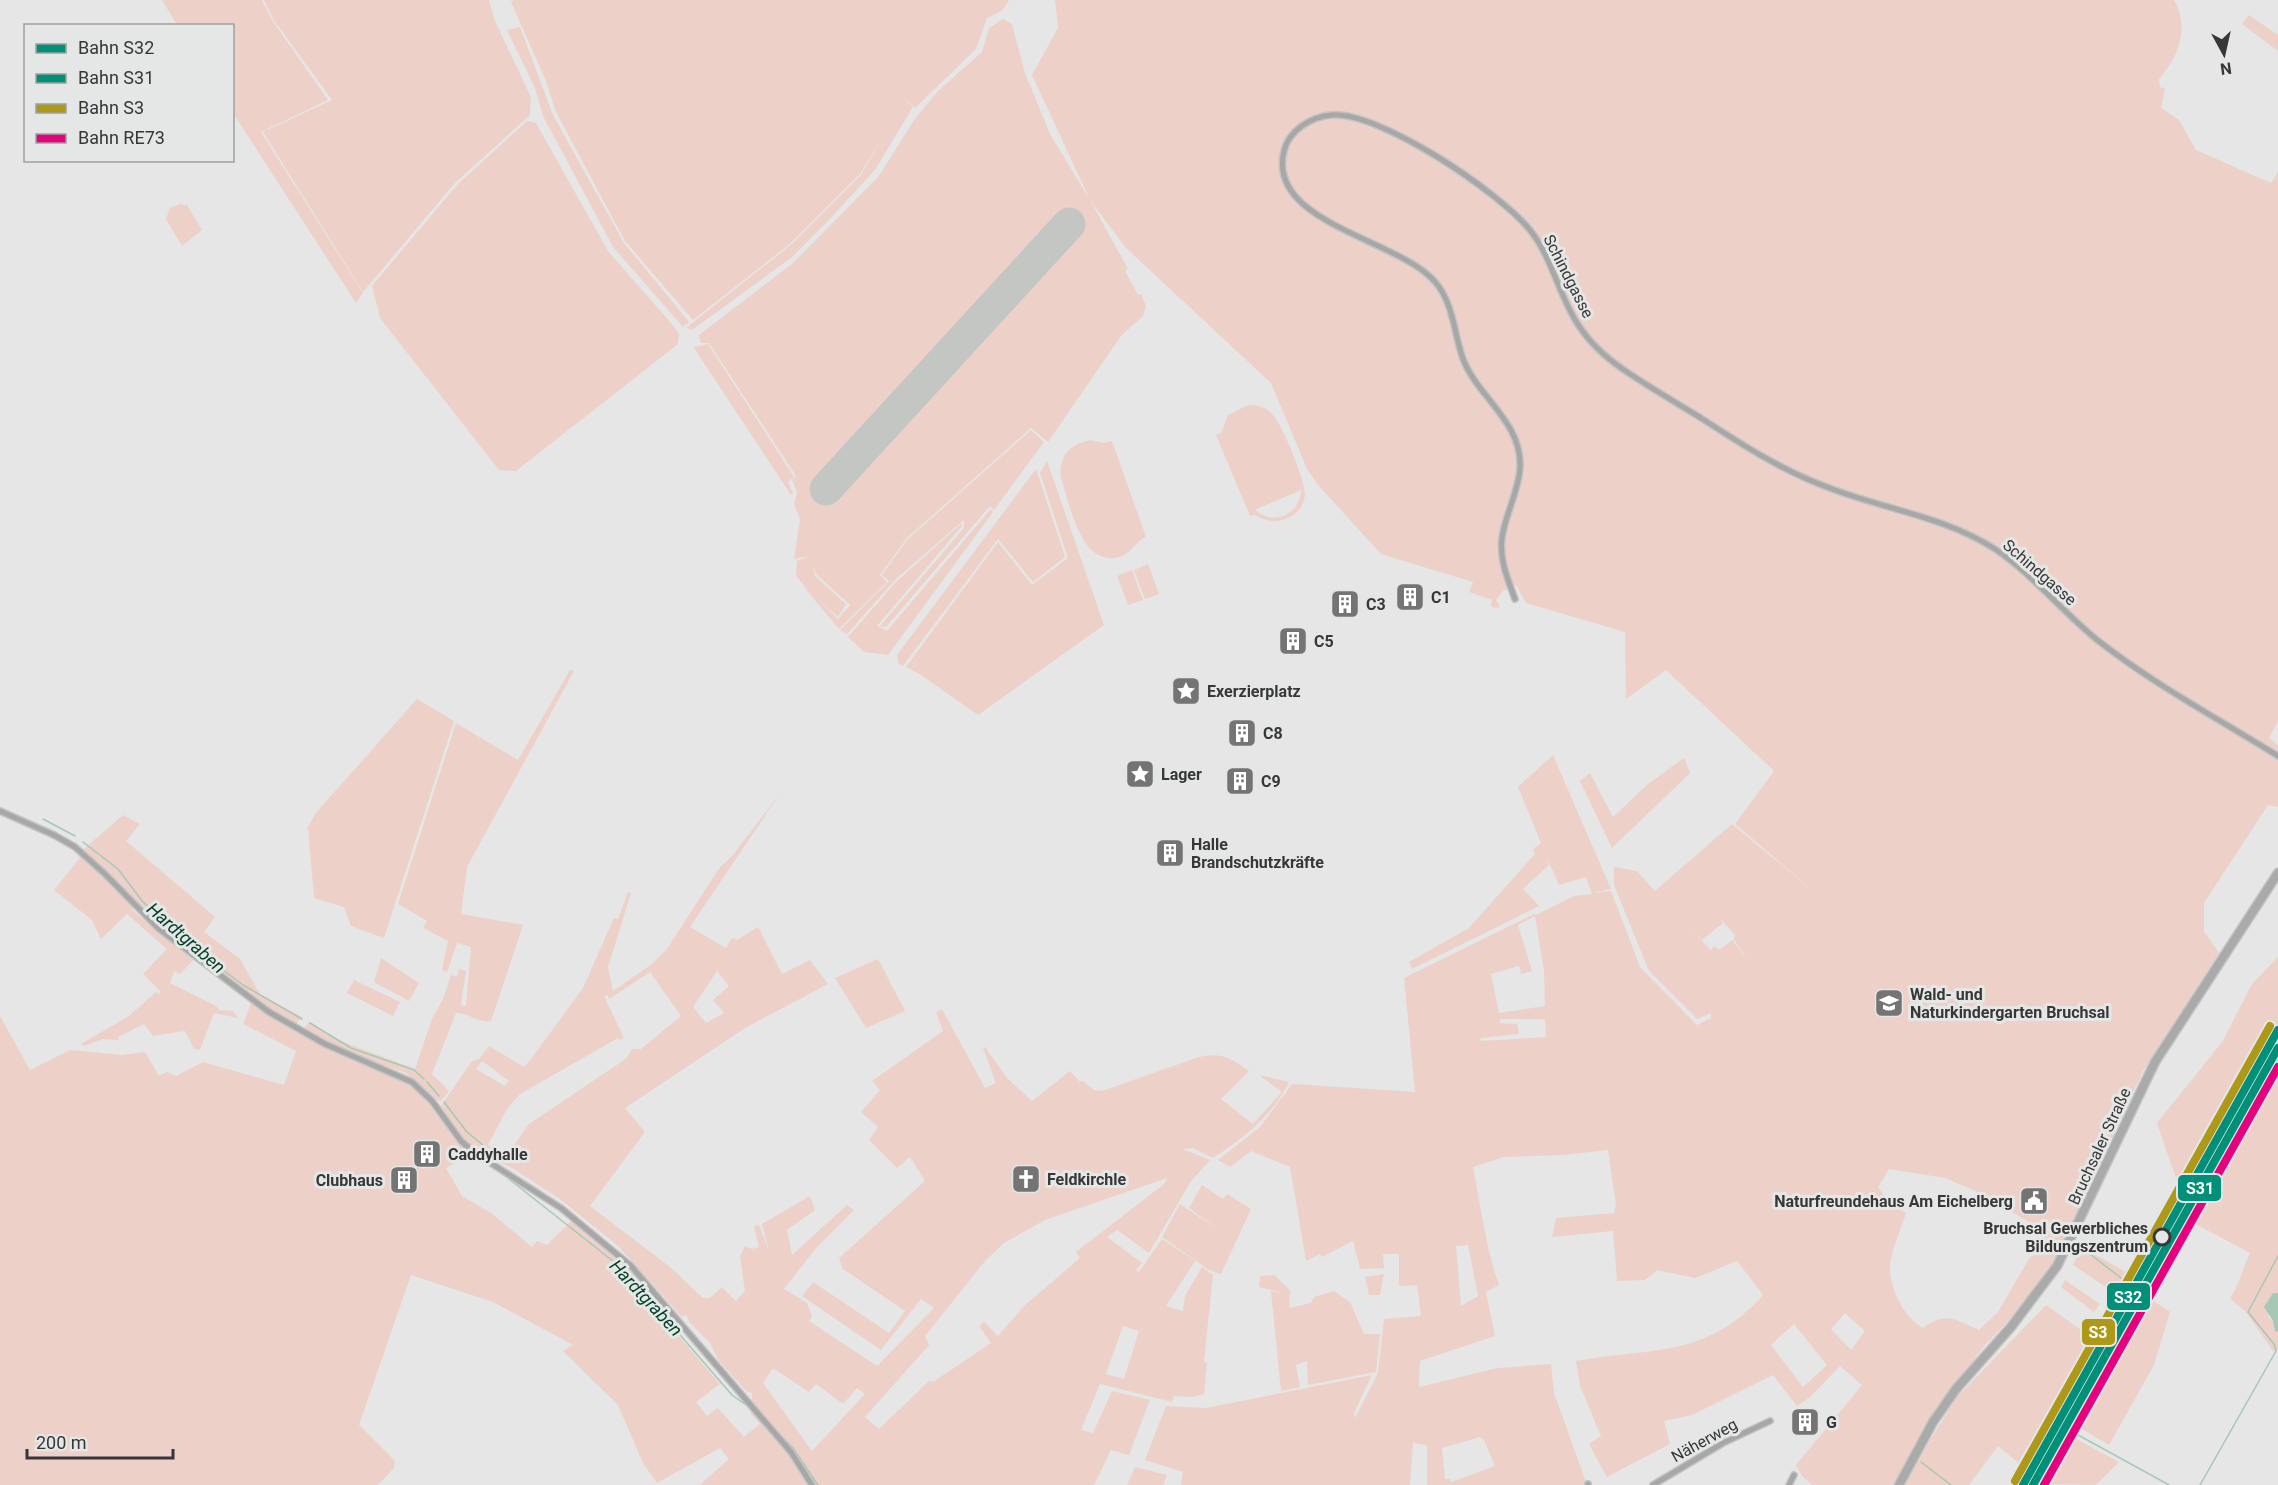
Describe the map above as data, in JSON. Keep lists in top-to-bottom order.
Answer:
{
  "streets": {
    "main road": ["Bruchsaler Straße"],
    "street": ["Schindgasse", "Näherweg"]
  },
  "water": ["Hardtgraben"],
  "places": {
    "building": [
      "C1",
      "C3",
      "C5",
      "C8",
      "C9",
      "Halle Brandschutzkräfte",
      "Caddyhalle",
      "Clubhaus",
      "G"
    ],
    "place": ["Exerzierplatz", "Lager"],
    "school or university": ["Wald- und Naturkindergarten Bruchsal"],
    "church": ["Feldkirchle"],
    "public building": ["Naturfreundehaus Am Eichelberg"],
    "other": ["Bruchsal Gewerbliches Bildungszentrum"]
  },
  "lines": [
    "rail line S3",
    "rail line S32",
    "rail line S31",
    "rail line RE73"
  ],
  "legend": [
    "Bahn S32",
    "Bahn S31",
    "Bahn S3",
    "Bahn RE73"
  ],
  "scale_bar": "200 m",
  "north": "bottom"
}
